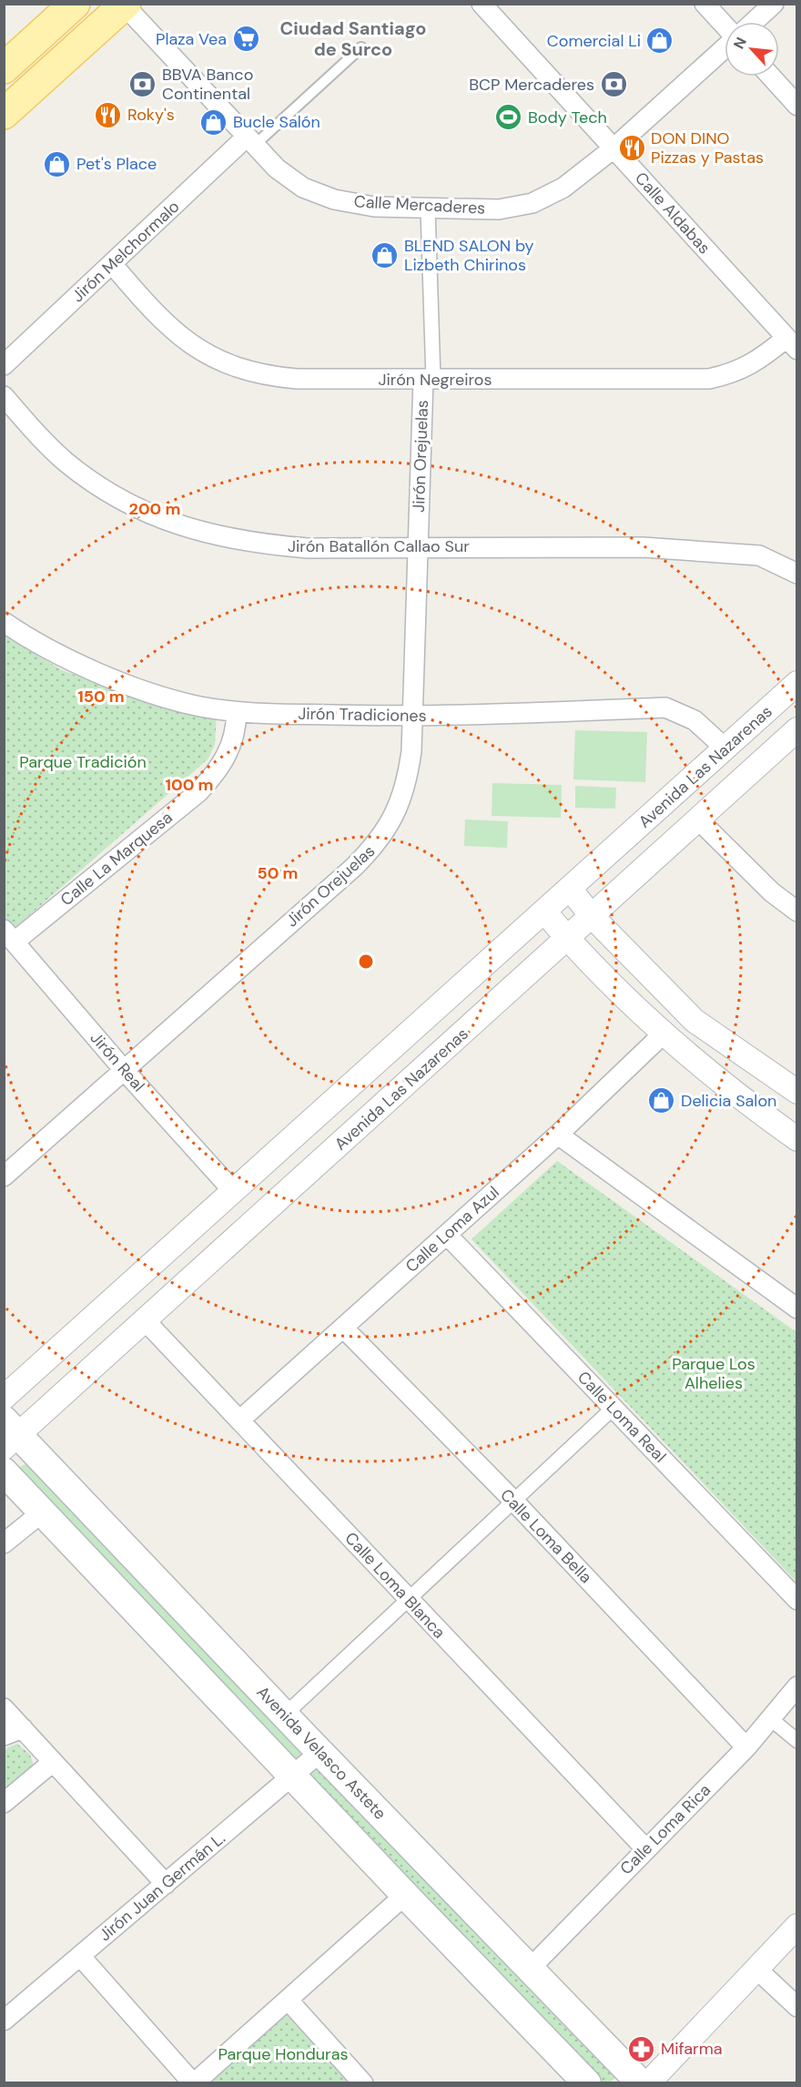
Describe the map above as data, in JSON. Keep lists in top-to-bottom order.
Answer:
{
  "streets": {
    "main road": ["Avenida Velasco Astete"],
    "street": [
      "Calle Mercaderes",
      "Calle Aldabas",
      "Jirón Melchormalo",
      "Jirón Negreiros",
      "Jirón Orejuelas",
      "Jirón Batallón Callao Sur",
      "Jirón Tradiciones",
      "Avenida Las Nazarenas",
      "Calle La Marquesa",
      "Jirón Real",
      "Calle Loma Azul",
      "Calle Loma Real",
      "Calle Loma Bella",
      "Calle Loma Blanca",
      "Calle Loma Rica",
      "Jirón Juan Germán L."
    ]
  },
  "crossings": [
    ["Calle Mercaderes", "Calle Aldabas"],
    ["Calle Mercaderes", "Jirón Melchormalo"],
    ["Calle Aldabas", "Jirón Negreiros"],
    ["Jirón Melchormalo", "Jirón Negreiros"],
    ["Jirón Negreiros", "Jirón Orejuelas"],
    ["Jirón Orejuelas", "Jirón Batallón Callao Sur"],
    ["Jirón Orejuelas", "Jirón Tradiciones"],
    ["Jirón Orejuelas", "Jirón Real"],
    ["Jirón Tradiciones", "Avenida Las Nazarenas"],
    ["Jirón Tradiciones", "Calle La Marquesa"],
    ["Avenida Las Nazarenas", "Jirón Real"],
    ["Avenida Las Nazarenas", "Calle Loma Blanca"],
    ["Avenida Las Nazarenas", "Avenida Velasco Astete"],
    ["Calle La Marquesa", "Jirón Real"],
    ["Calle Loma Azul", "Calle Loma Real"],
    ["Calle Loma Azul", "Calle Loma Bella"],
    ["Calle Loma Azul", "Calle Loma Blanca"],
    ["Calle Loma Bella", "Calle Loma Rica"],
    ["Calle Loma Blanca", "Calle Loma Rica"],
    ["Avenida Velasco Astete", "Calle Loma Rica"],
    ["Avenida Velasco Astete", "Jirón Juan Germán L."]
  ],
  "districts": ["Ciudad Santiago de Surco"],
  "parks": ["Parque Tradición", "Parque Los Alhelies", "Parque Honduras"],
  "places": {
    "supermarket": ["Plaza Vea"],
    "shop": [
      "Comercial Li",
      "Bucle Salón",
      "Pet's Place",
      "BLEND SALON by Lizbeth Chirinos",
      "Delicia Salon"
    ],
    "bank": ["BBVA Banco Continental", "BCP Mercaderes"],
    "restaurant": ["Roky's", "DON DINO Pizzas y Pastas"],
    "sports": ["Body Tech"],
    "pharmacy": ["Mifarma"]
  },
  "north": "top left",
  "rings": [
    "200 m",
    "150 m",
    "100 m",
    "50 m"
  ]
}
